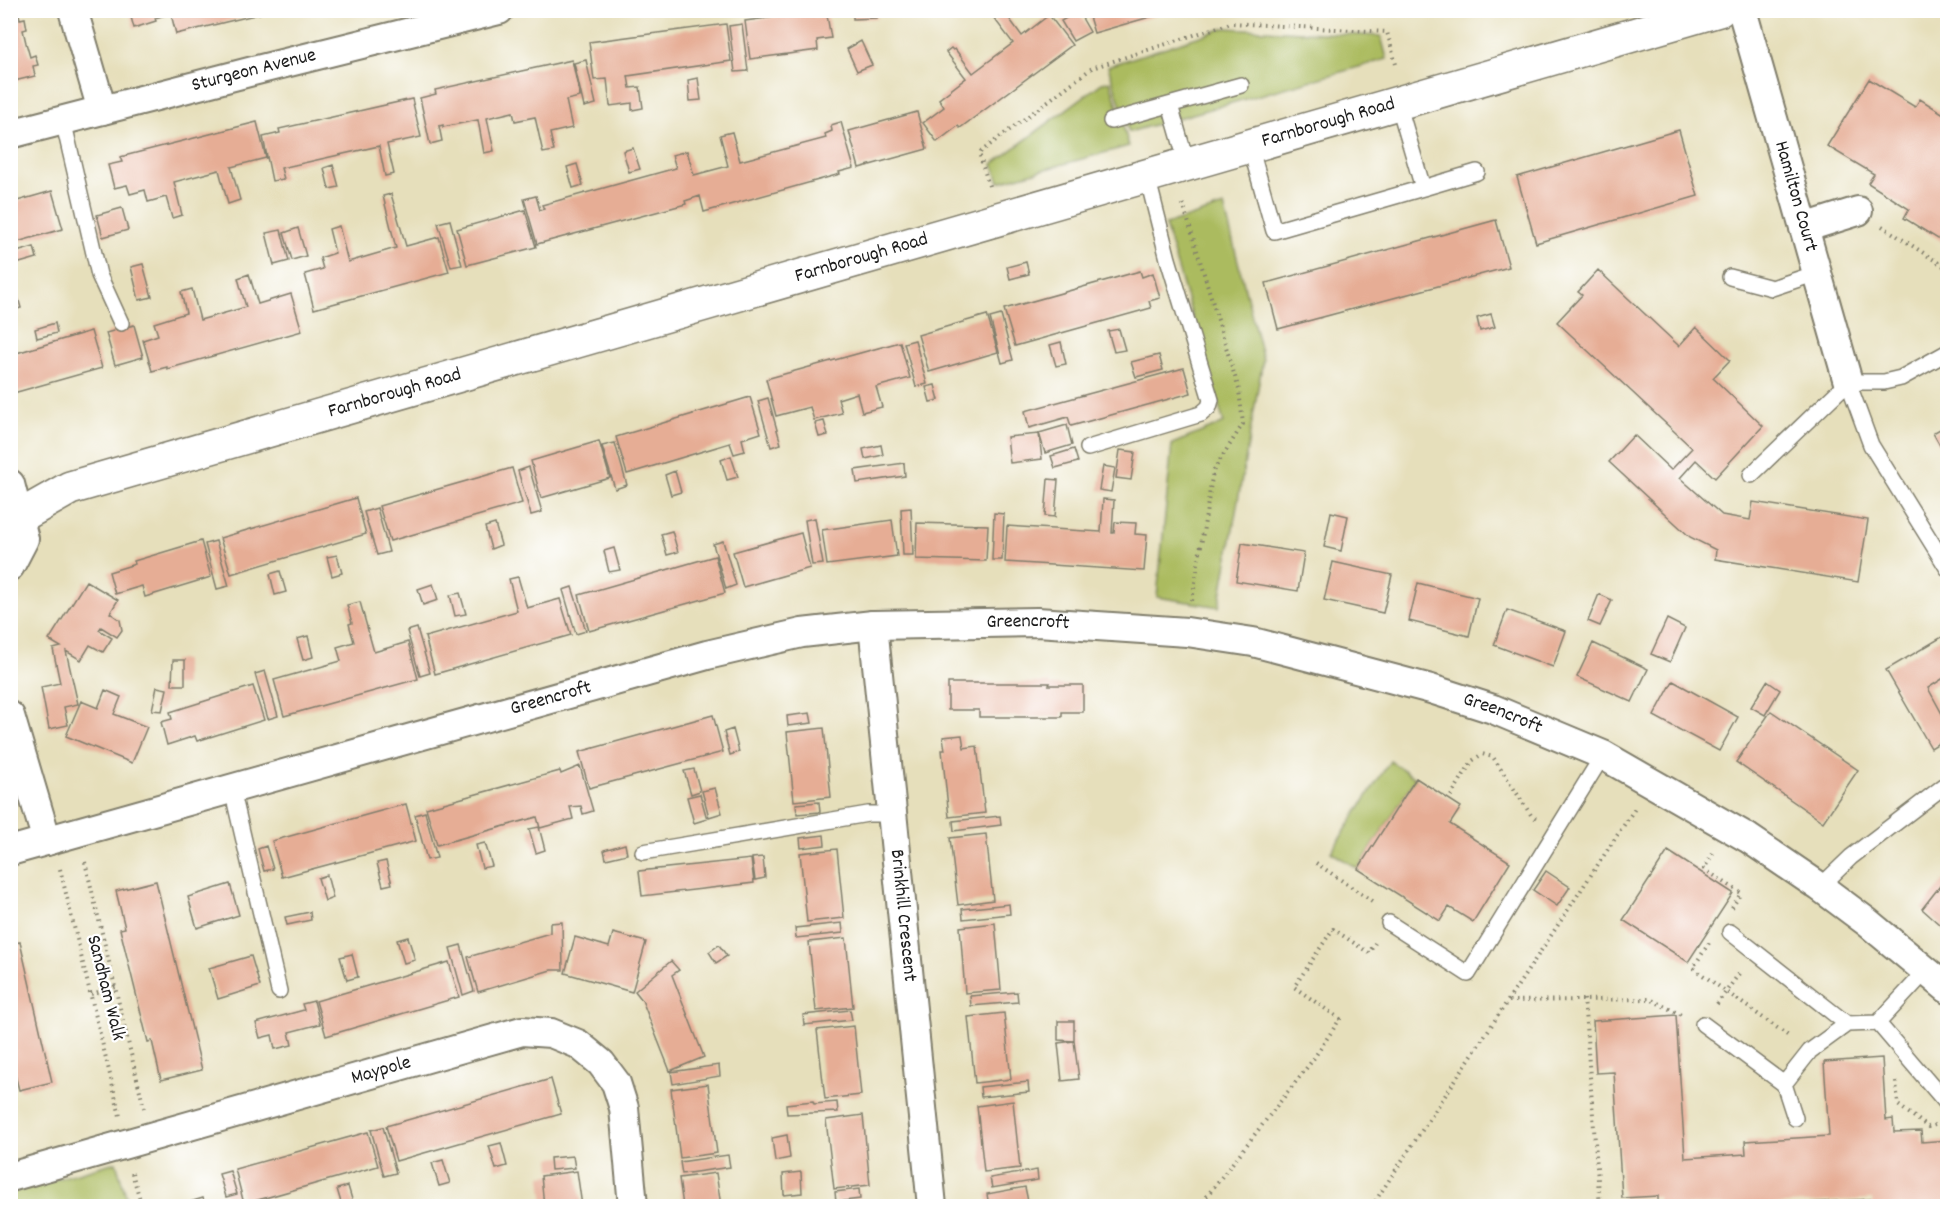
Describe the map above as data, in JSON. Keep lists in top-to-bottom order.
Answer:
{
  "streets": {
    "street": [
      "Sturgeon Avenue",
      "Farnborough Road",
      "Hamilton Court",
      "Greencroft",
      "Brinkhill Crescent",
      "Maypole"
    ],
    "path": ["Sandham Walk"]
  },
  "crossings": [
    ["Greencroft", "Brinkhill Crescent"],
    ["Greencroft", "Sandham Walk"],
    ["Sandham Walk", "Maypole"]
  ]
}
